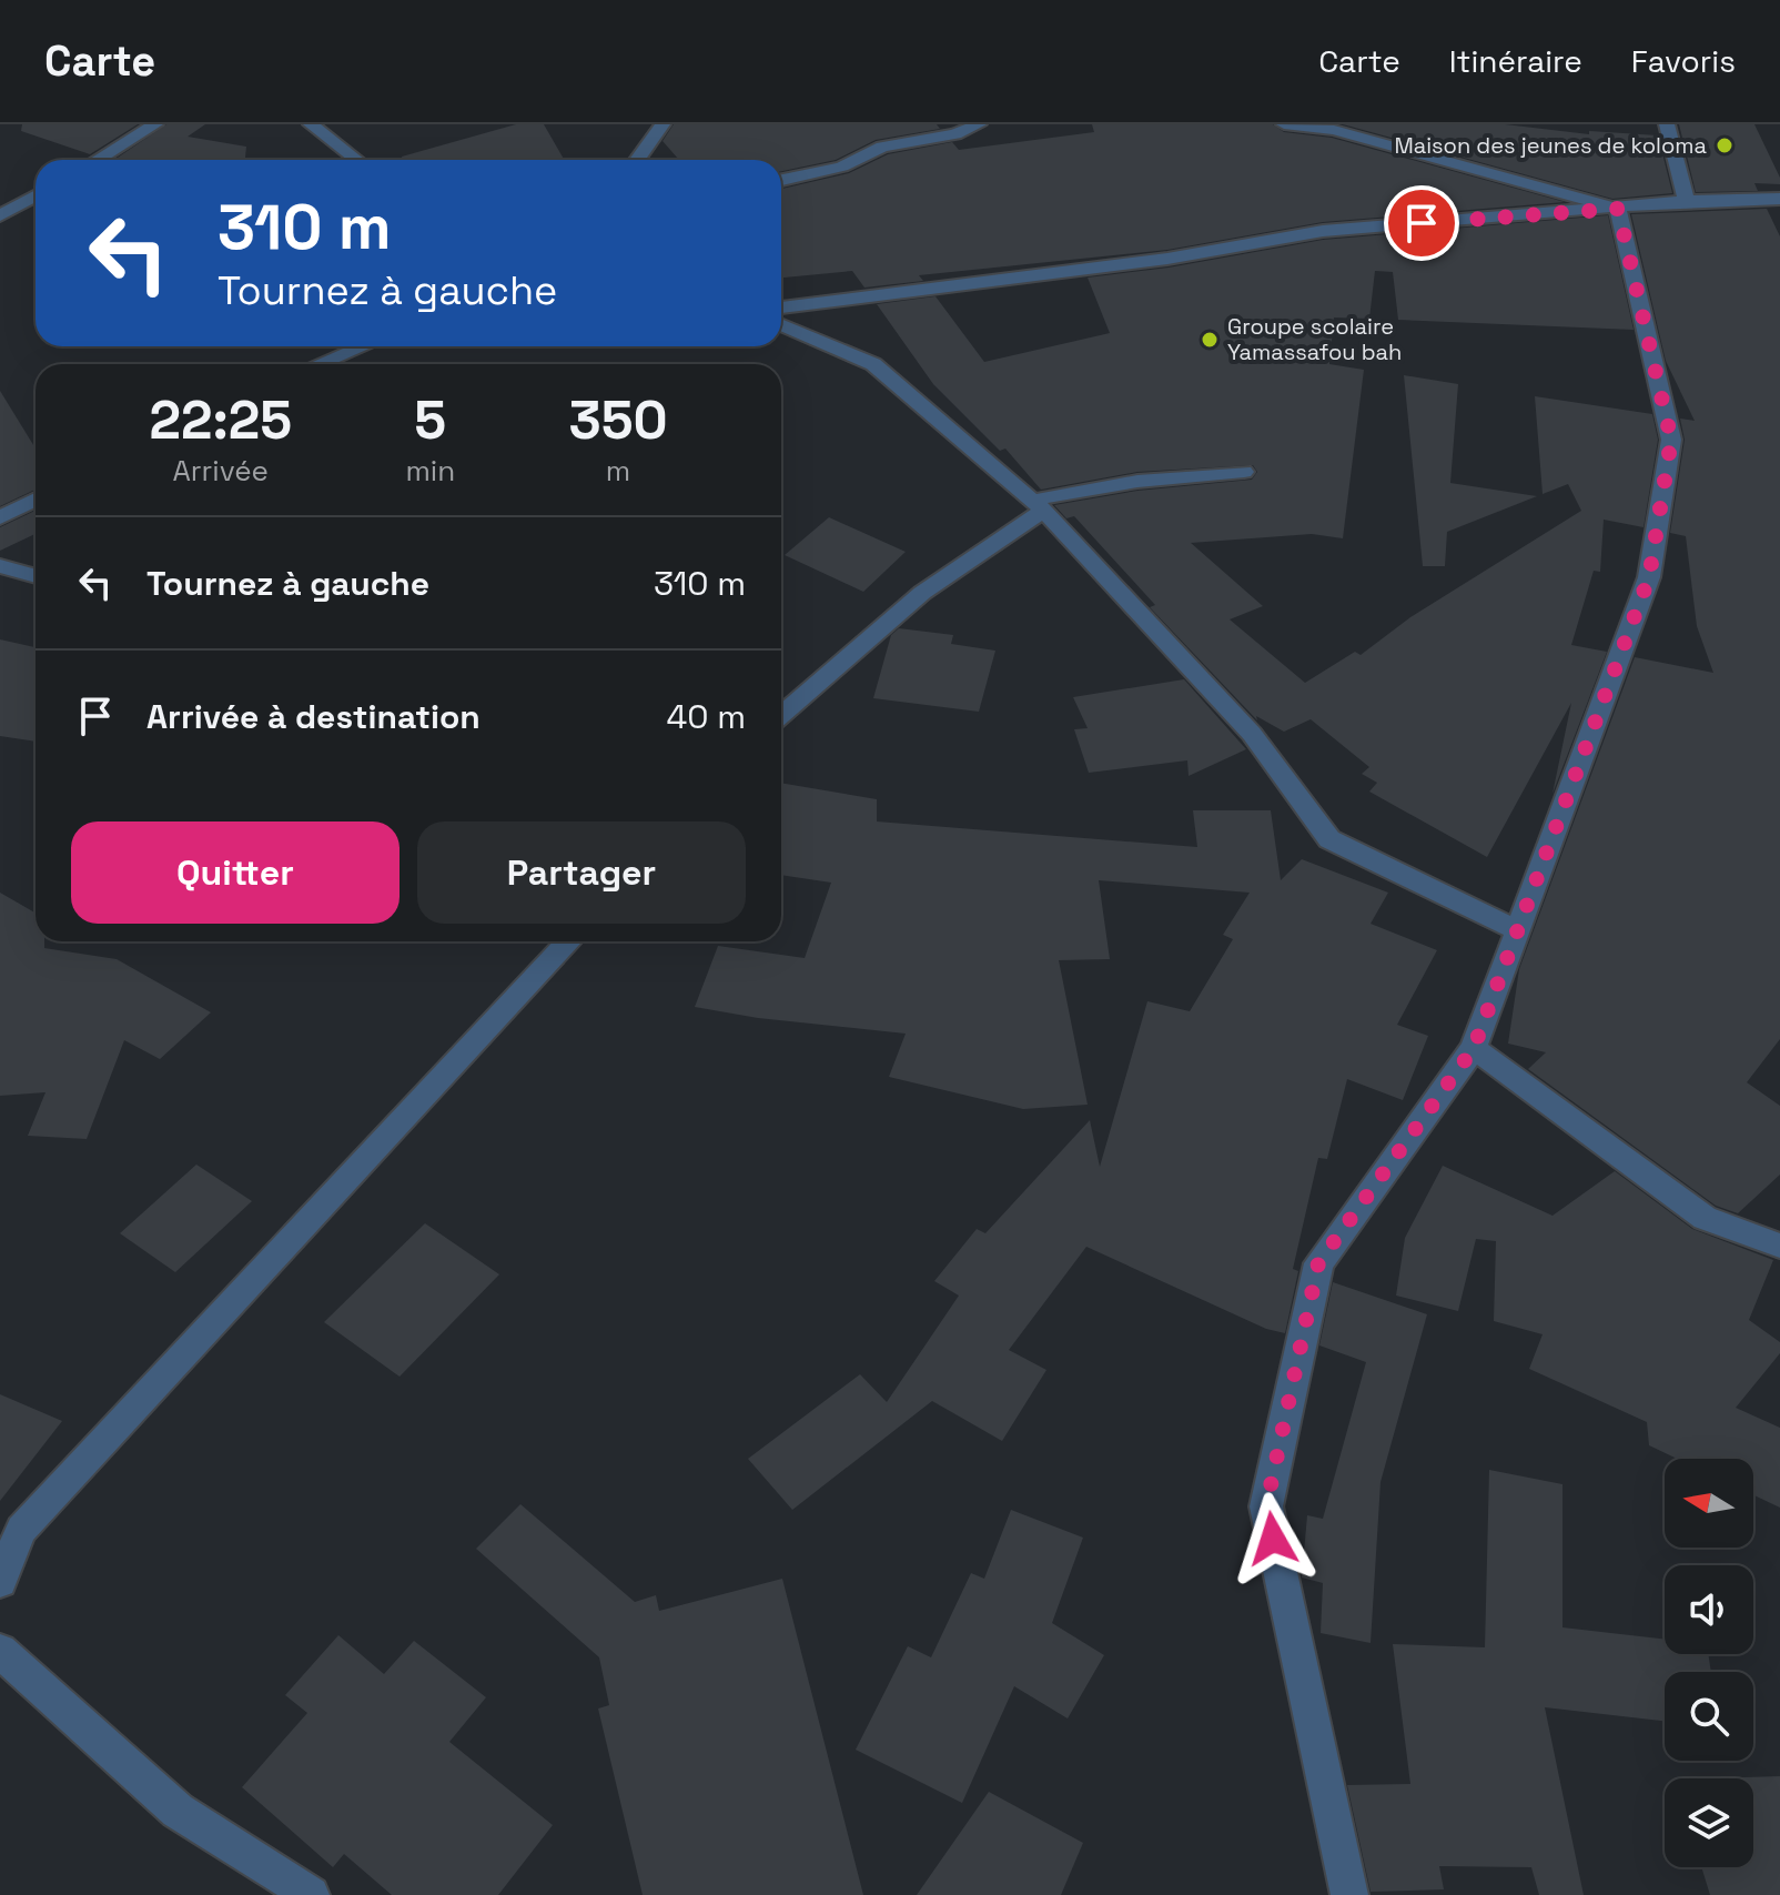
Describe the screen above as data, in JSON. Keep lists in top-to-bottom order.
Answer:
{
  "places": ["Maison des jeunes de koloma", "Groupe scolaire Yamassafou bah"],
  "north": "left",
  "page": {
    "header": "Carte",
    "nav": ["Carte", "Itinéraire", "Favoris"],
    "turn": ["310 m", "Tournez à gauche"],
    "eta": [
      "22:25",
      "Arrivée",
      "5",
      "min",
      "350",
      "m"
    ],
    "list": [
      {
        "name": "Tournez à gauche",
        "value": "310 m"
      },
      {
        "name": "Arrivée à destination",
        "value": "40 m"
      }
    ],
    "buttons": ["Quitter", "Partager"]
  }
}
